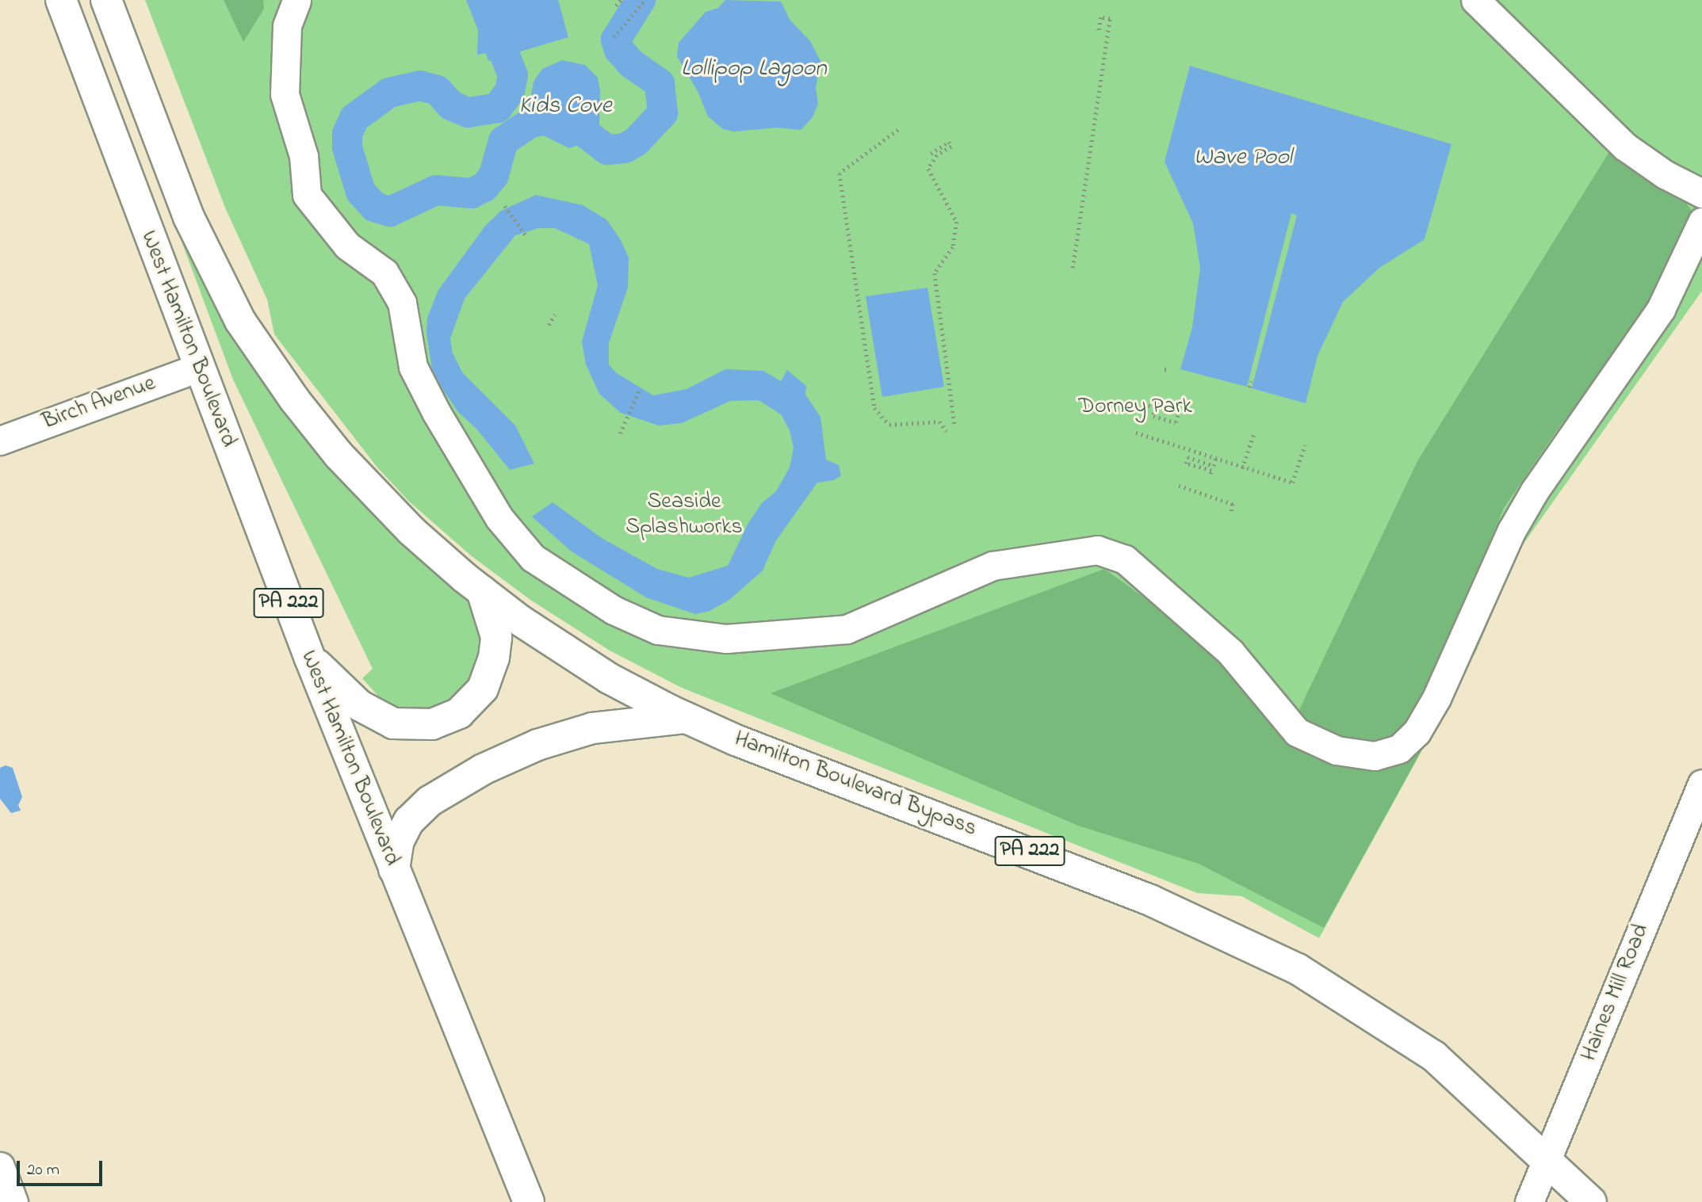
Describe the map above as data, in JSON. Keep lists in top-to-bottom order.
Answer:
{
  "streets": {
    "main road": ["West Hamilton Boulevard", "PA 222", "Hamilton Boulevard Bypass"],
    "street": ["Birch Avenue", "Haines Mill Road"]
  },
  "crossings": [
    ["West Hamilton Boulevard", "Birch Avenue"],
    ["West Hamilton Boulevard", "Hamilton Boulevard Bypass"],
    ["Hamilton Boulevard Bypass", "Haines Mill Road"]
  ],
  "water": ["Lollipop Lagoon", "Kids Cove", "Wave Pool"],
  "parks": ["Dorney Park", "Seaside Splashworks"],
  "scale_bar": "20 m"
}
